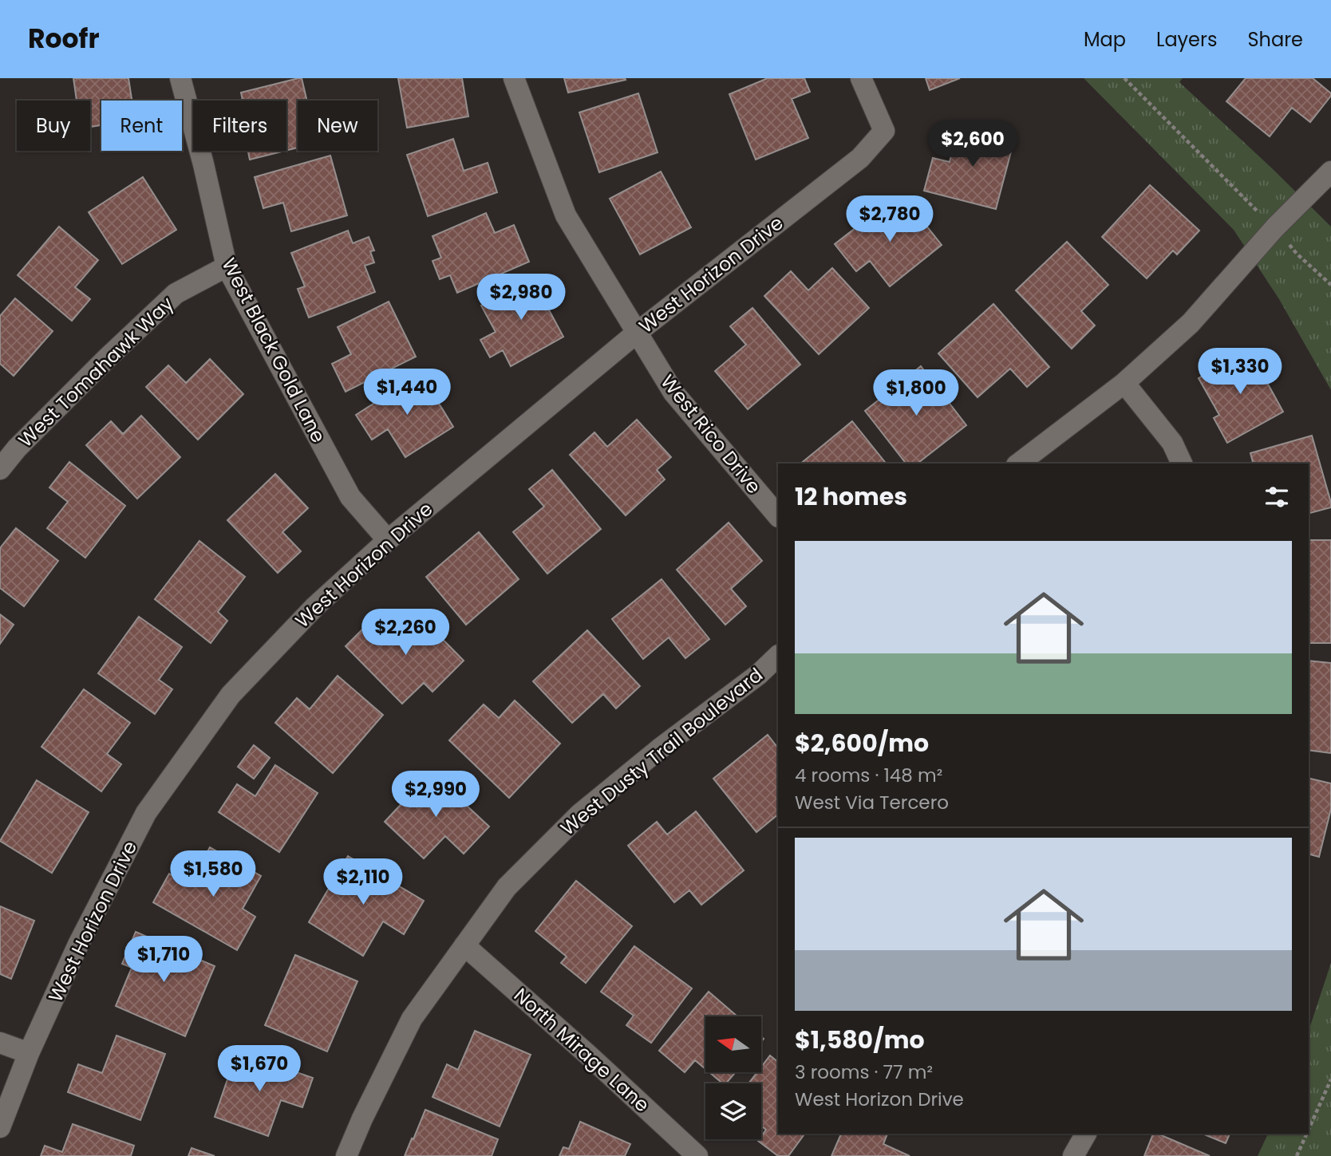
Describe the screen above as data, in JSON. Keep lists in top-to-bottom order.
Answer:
{
  "streets": {
    "street": [
      "West Horizon Drive",
      "West Black Gold Lane",
      "West Tomahawk Way",
      "West Rico Drive",
      "West Dusty Trail Boulevard",
      "North Mirage Lane"
    ]
  },
  "crossings": [
    ["West Horizon Drive", "West Black Gold Lane"],
    ["West Horizon Drive", "West Rico Drive"],
    ["West Black Gold Lane", "West Tomahawk Way"],
    ["West Dusty Trail Boulevard", "North Mirage Lane"]
  ],
  "north": "left",
  "page": {
    "header": "Roofr",
    "nav": ["Map", "Layers", "Share"],
    "chip": [
      "Buy",
      "Rent",
      "Filters",
      "New"
    ],
    "price": [
      "$2,600",
      "$2,780",
      "$2,980",
      "$1,330",
      "$1,440",
      "$1,800",
      "$2,260",
      "$2,990",
      "$1,580",
      "$2,110",
      "$1,710",
      "$1,670"
    ],
    "heading": "12 homes",
    "list": [
      {
        "name": "$2,600/mo",
        "note": "4 rooms · 148 m² · West Via Tercero"
      },
      {
        "name": "$1,580/mo",
        "note": "3 rooms · 77 m² · West Horizon Drive"
      }
    ]
  }
}
